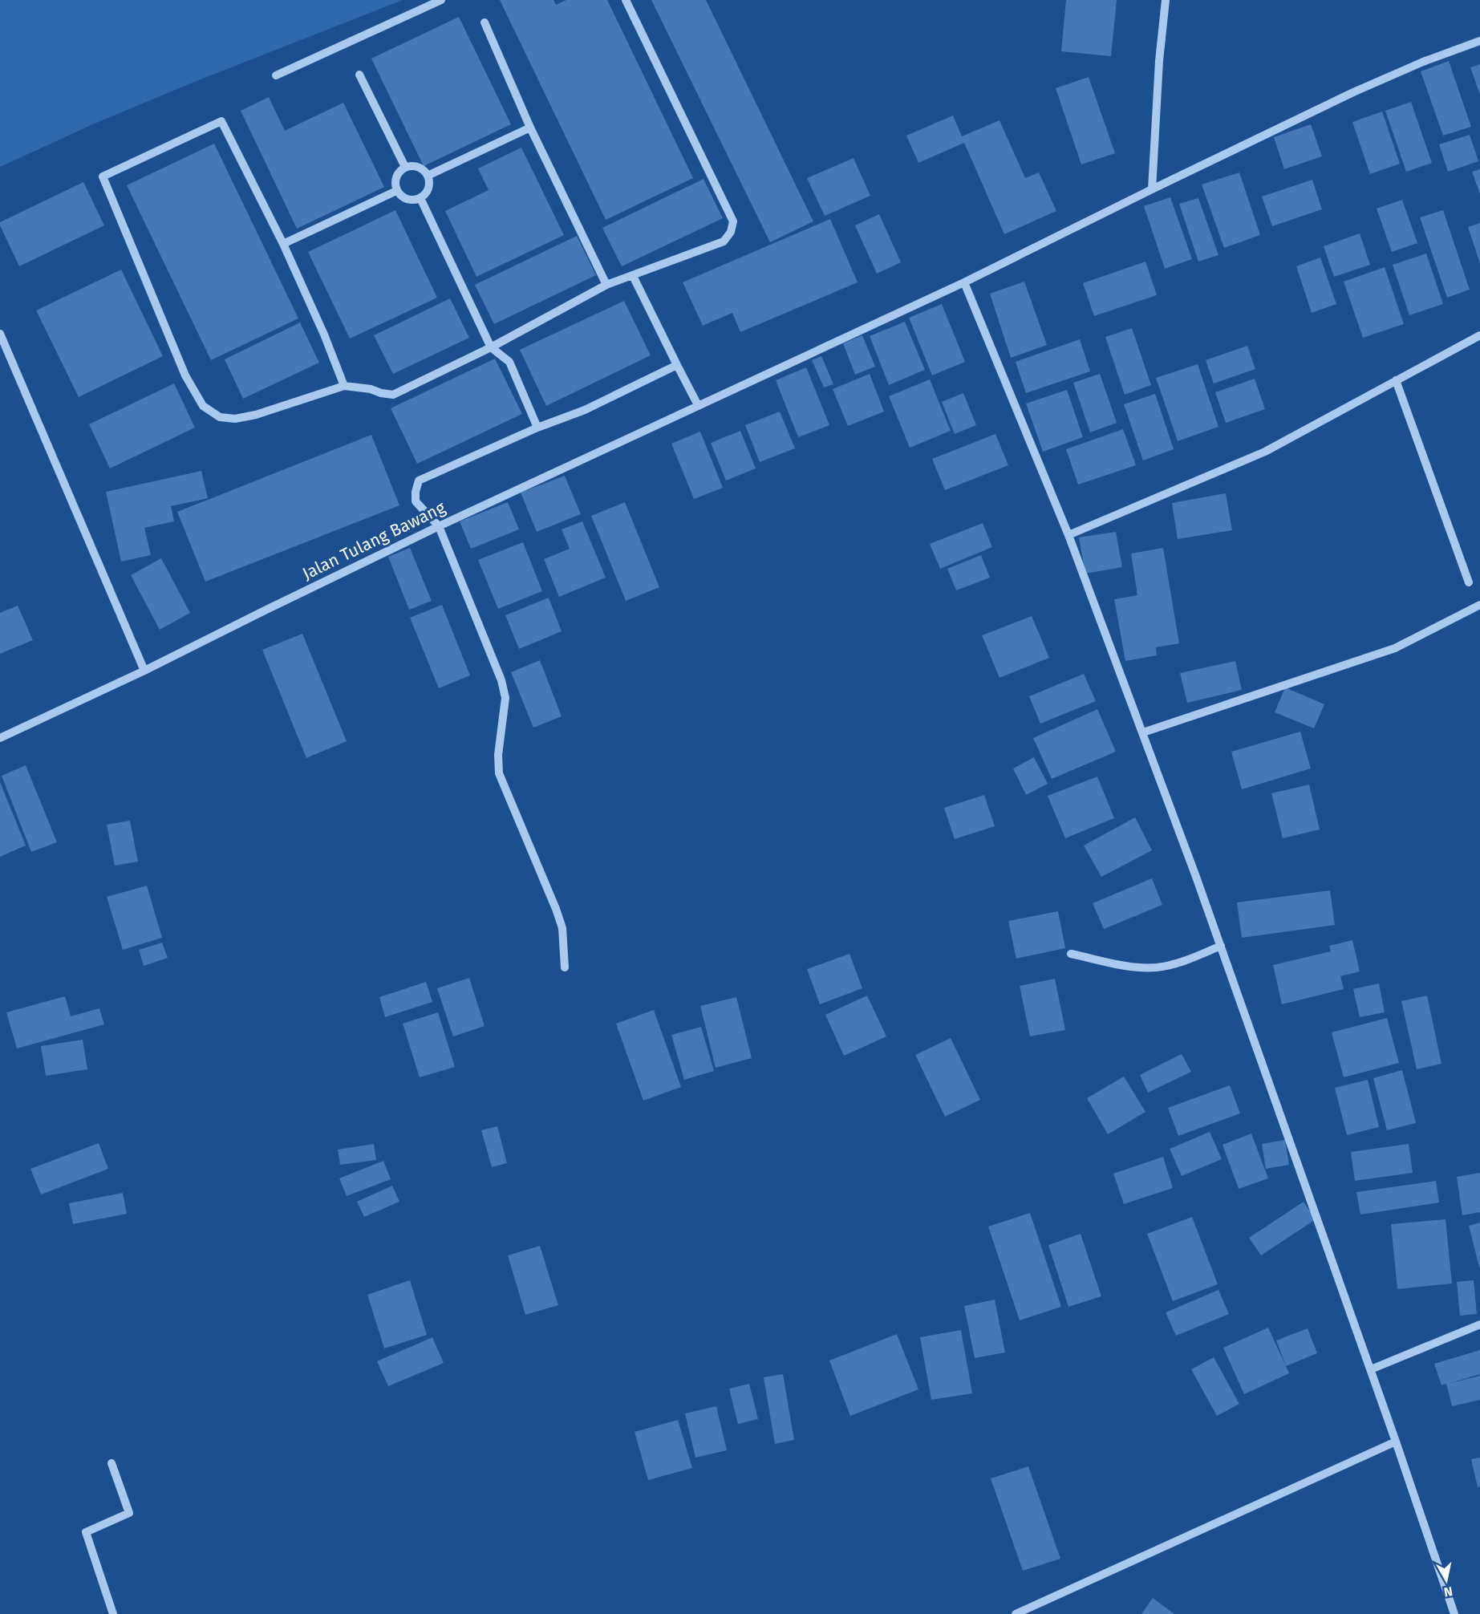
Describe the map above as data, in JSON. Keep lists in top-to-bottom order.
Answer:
{
  "streets": {
    "street": ["Jalan Tulang Bawang"]
  },
  "north": "bottom"
}
